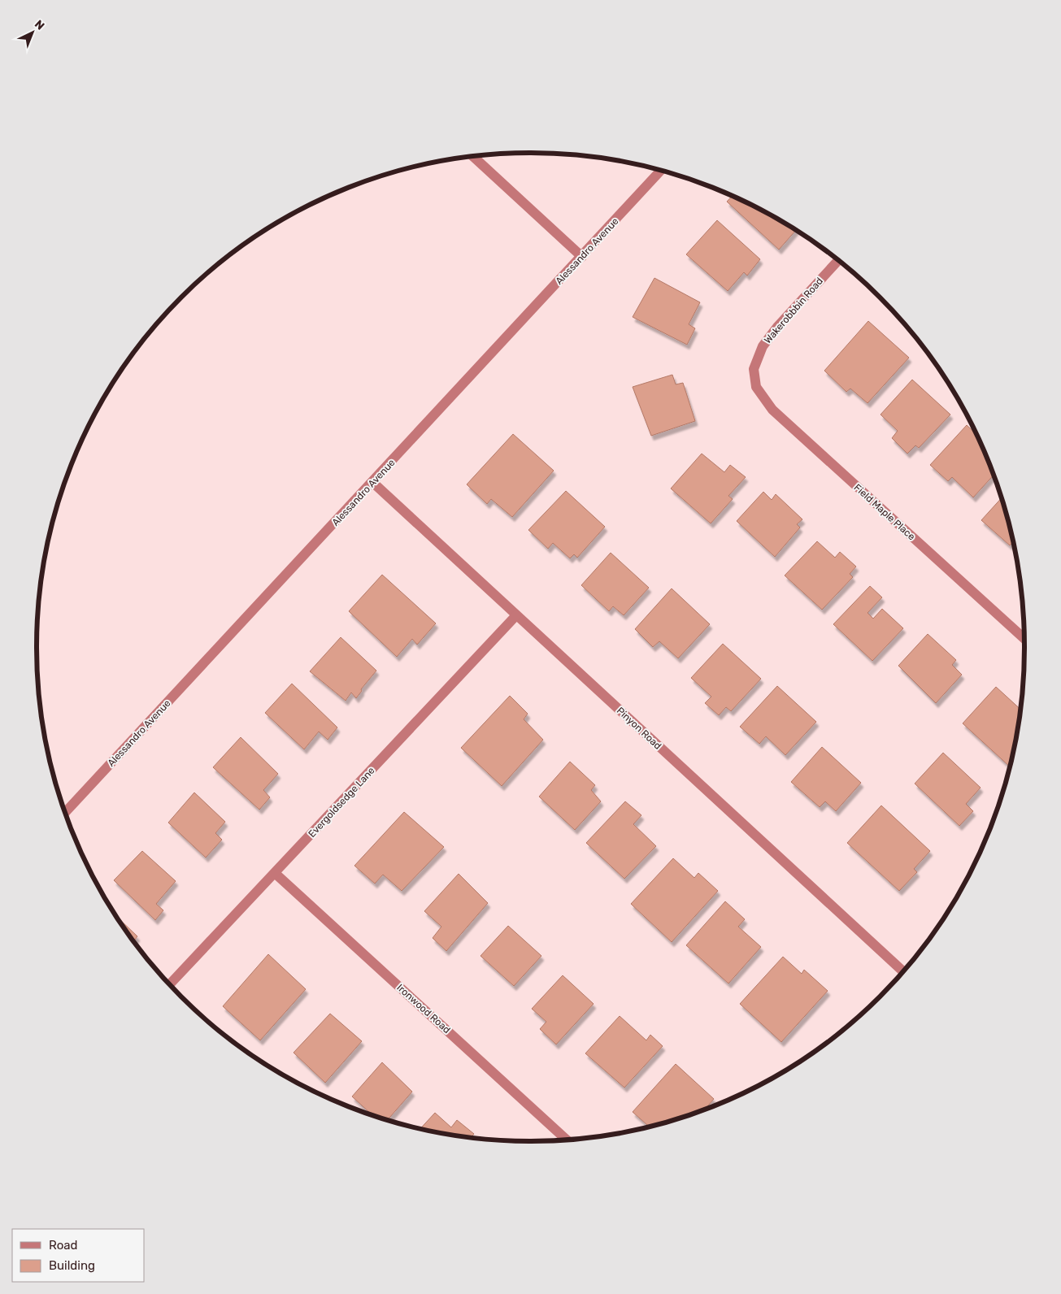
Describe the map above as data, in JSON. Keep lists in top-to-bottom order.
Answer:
{
  "streets": {
    "street": [
      "Alessandro Avenue",
      "Wakerobbbin Road",
      "Field Maple Place",
      "Pinyon Road",
      "Evergoldsedge Lane",
      "Ironwood Road"
    ]
  },
  "crossings": [
    ["Alessandro Avenue", "Pinyon Road"],
    ["Wakerobbbin Road", "Field Maple Place"],
    ["Pinyon Road", "Evergoldsedge Lane"],
    ["Evergoldsedge Lane", "Ironwood Road"]
  ],
  "legend": ["Road", "Building"],
  "north": "top right"
}
